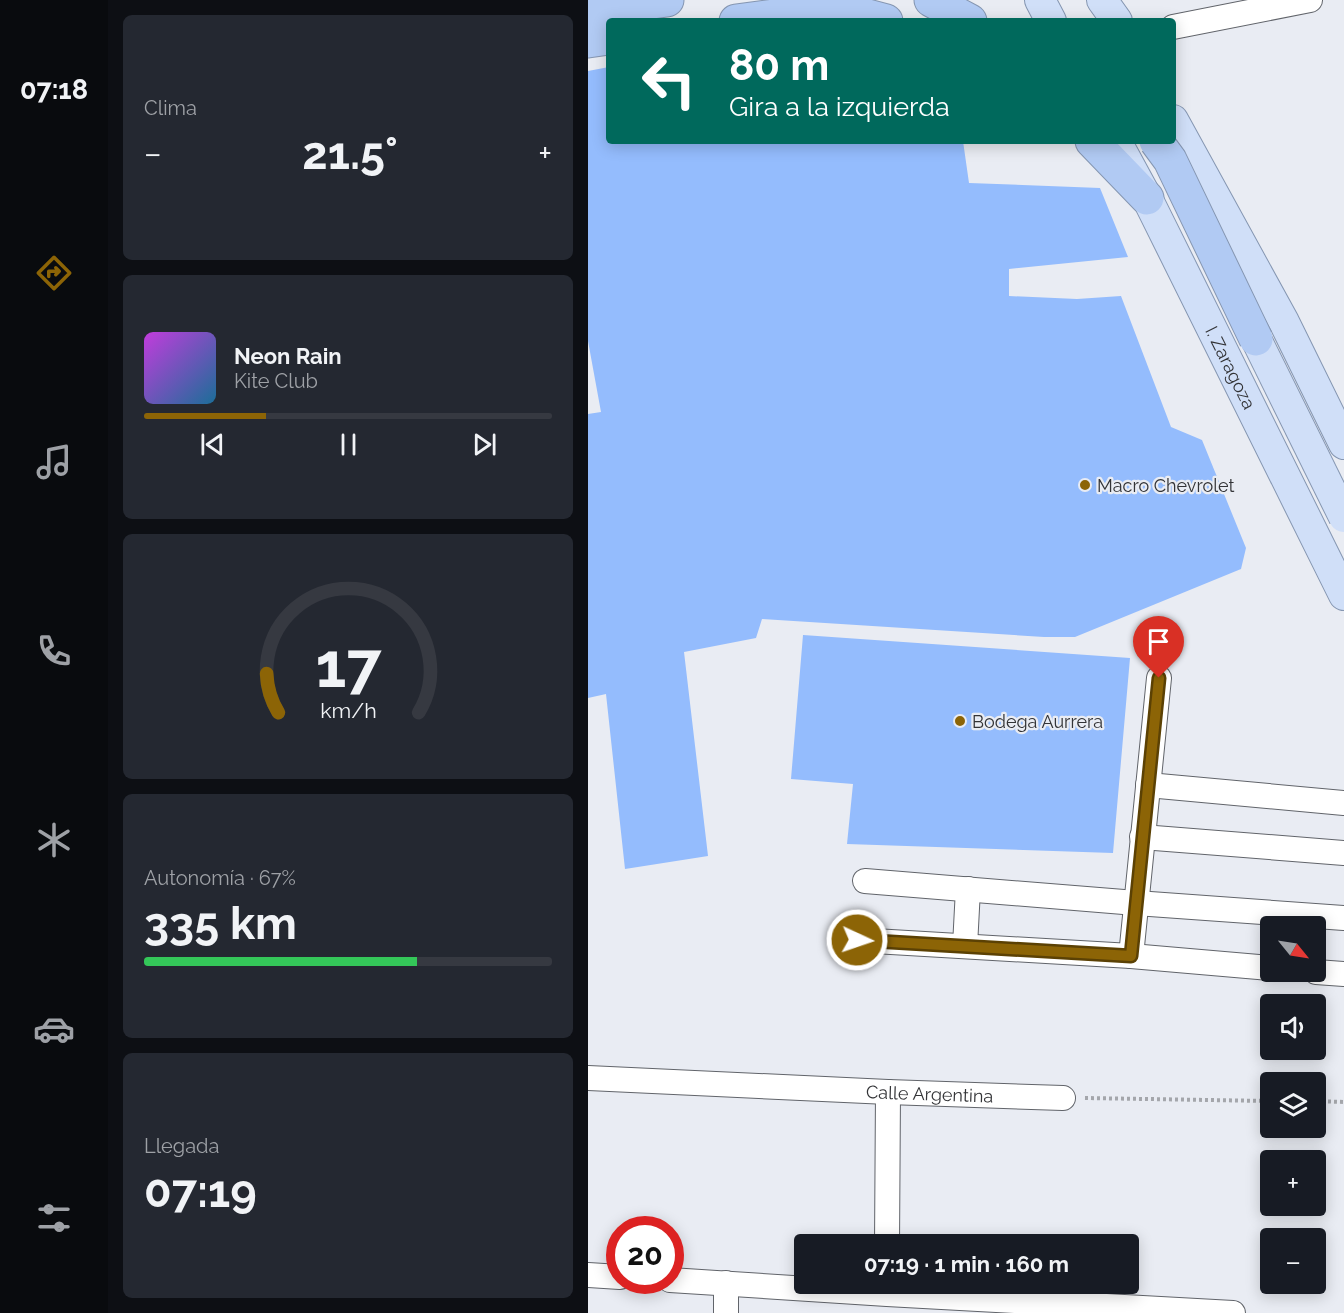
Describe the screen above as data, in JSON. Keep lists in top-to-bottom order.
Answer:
{
  "streets": {
    "main road": ["I. Zaragoza"],
    "street": ["Calle Argentina"]
  },
  "places": ["Macro Chevrolet", "Bodega Aurrera"],
  "north": "bottom right",
  "page": {
    "tabs": "07:18",
    "tile": [
      "Clima",
      ["Autonomía · 67%", "335 km"],
      ["Llegada", "07:19"]
    ],
    "turn": ["80 m", "Gira a la izquierda"],
    "heat": ["−", "21.5°", "+"],
    "song": ["Neon Rain", "Kite Club"],
    "map_buttons": ["+", "−"],
    "limit": "20",
    "trip": "07:19 · 1 min · 160 m",
    "gauge": ["17", "km/h"]
  }
}
